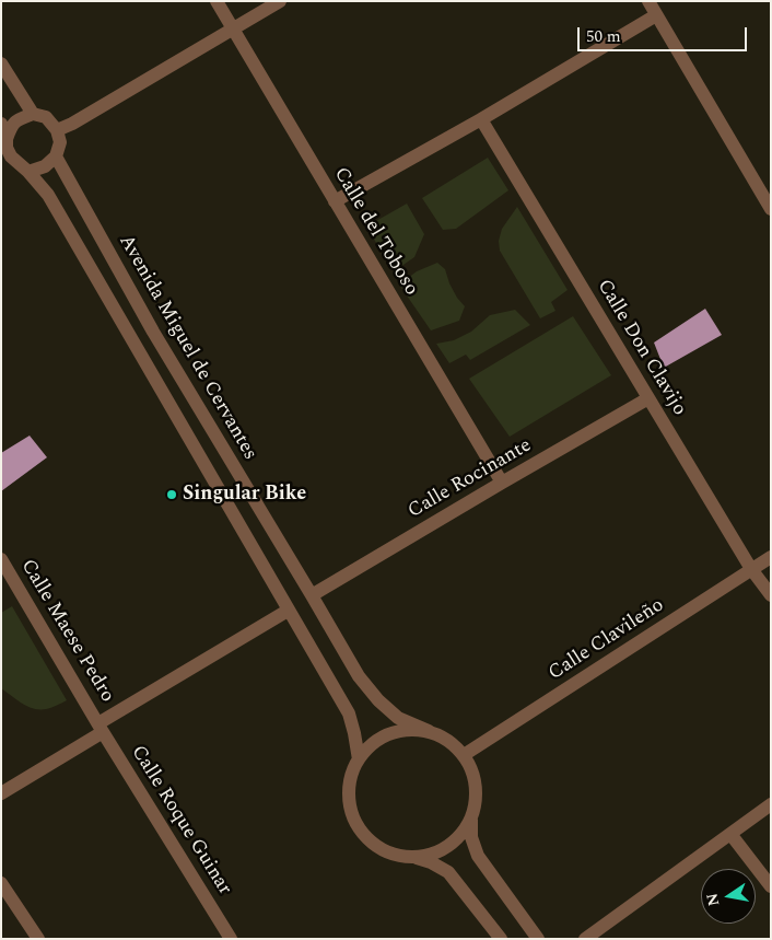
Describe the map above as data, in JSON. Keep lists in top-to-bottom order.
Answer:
{
  "streets": {
    "street": [
      "Calle del Toboso",
      "Avenida Miguel de Cervantes",
      "Calle Don Clavijo",
      "Calle Rocinante",
      "Calle Maese Pedro",
      "Calle Clavileño",
      "Calle Roque Guinar"
    ]
  },
  "crossings": [
    ["Calle del Toboso", "Calle Rocinante"],
    ["Avenida Miguel de Cervantes", "Calle Rocinante"],
    ["Avenida Miguel de Cervantes", "Calle Clavileño"],
    ["Calle Don Clavijo", "Calle Rocinante"],
    ["Calle Don Clavijo", "Calle Clavileño"],
    ["Calle Maese Pedro", "Calle Roque Guinar"]
  ],
  "places": ["Singular Bike"],
  "scale_bar": "50 m",
  "north": "left"
}
